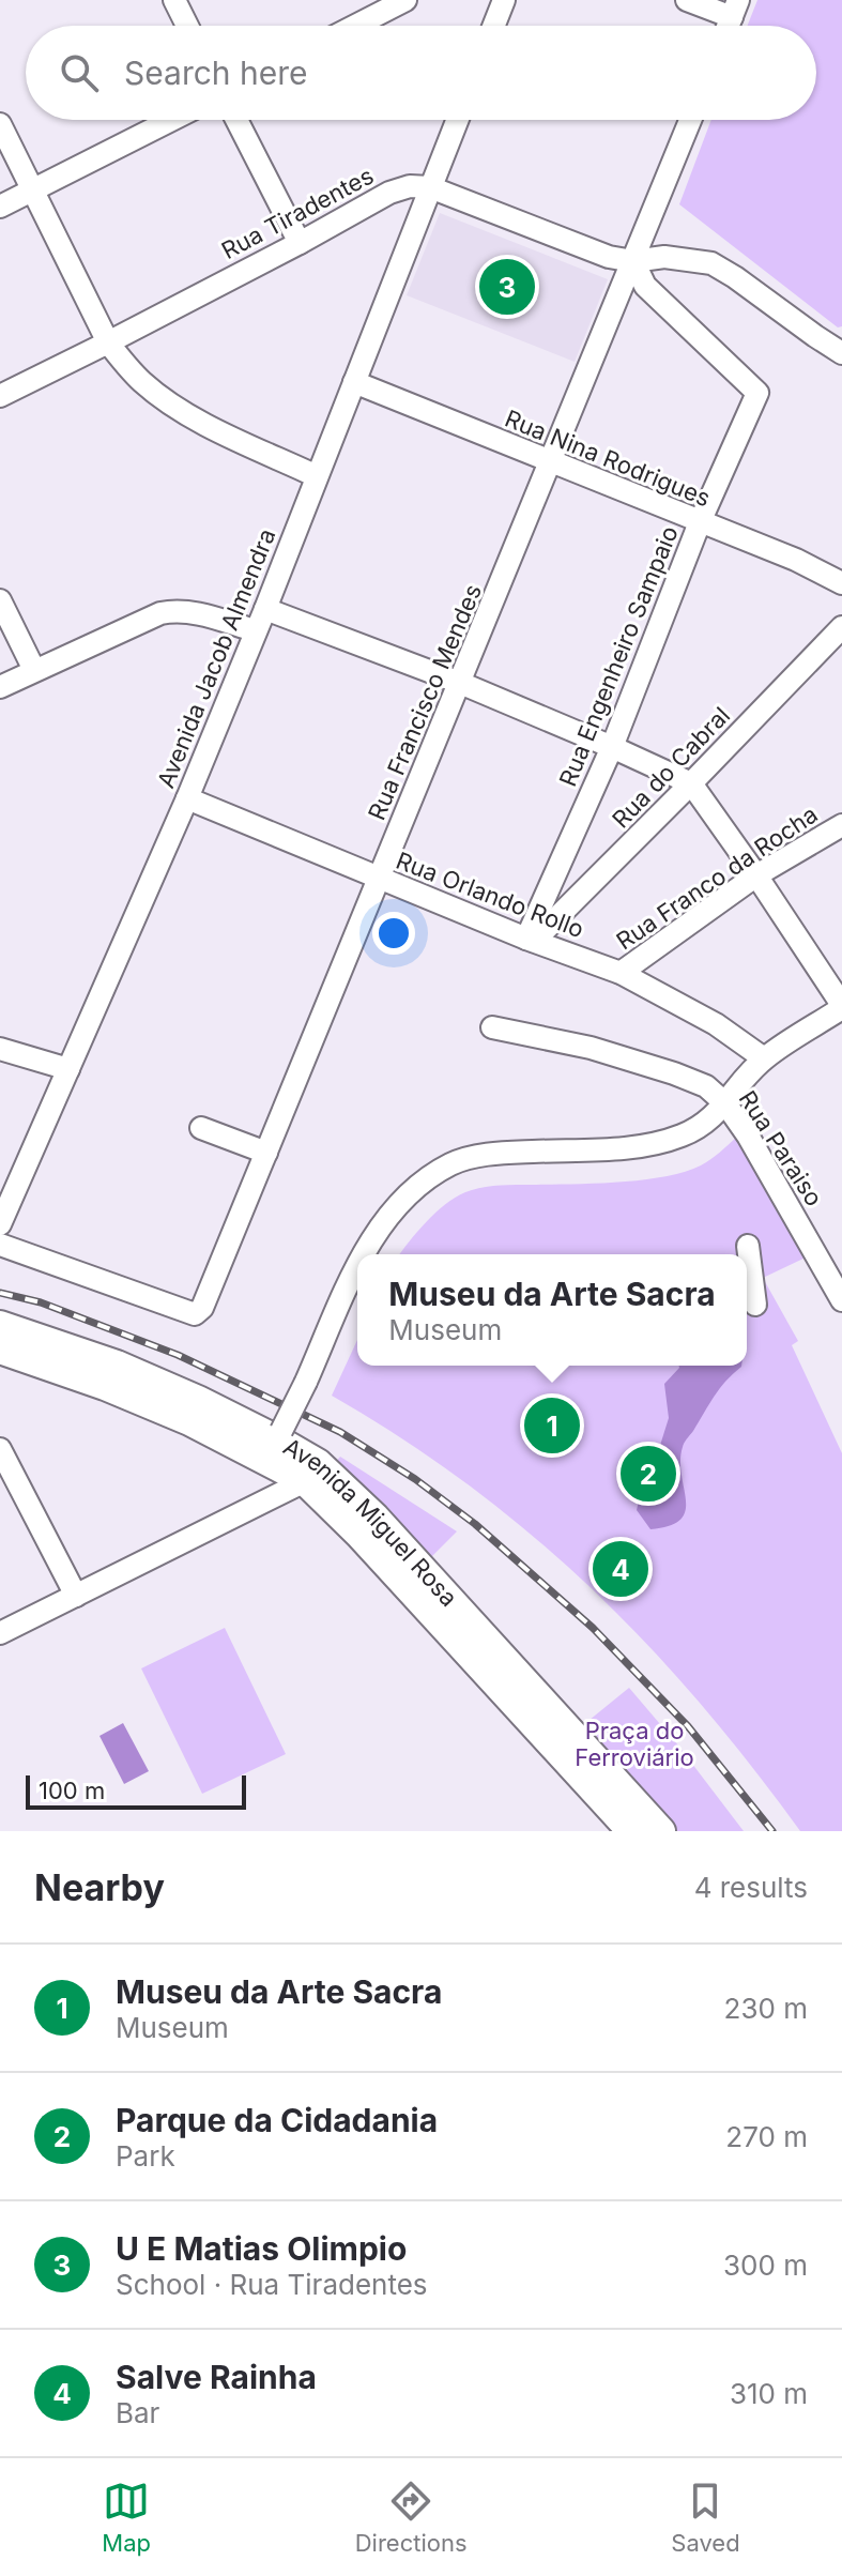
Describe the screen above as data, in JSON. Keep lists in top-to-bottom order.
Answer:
{
  "streets": {
    "main road": ["Avenida Miguel Rosa"],
    "street": [
      "Rua Tiradentes",
      "Rua Nina Rodrigues",
      "Rua Engenheiro Sampaio",
      "Avenida Jacob Almendra",
      "Rua Francisco Mendes",
      "Rua do Cabral",
      "Rua Franco da Rocha",
      "Rua Orlando Rollo",
      "Rua Paraiso"
    ]
  },
  "crossings": [
    ["Rua Tiradentes", "Rua Engenheiro Sampaio"],
    ["Rua Tiradentes", "Avenida Jacob Almendra"],
    ["Rua Tiradentes", "Rua Francisco Mendes"],
    ["Rua Nina Rodrigues", "Rua Engenheiro Sampaio"],
    ["Rua Nina Rodrigues", "Avenida Jacob Almendra"],
    ["Rua Nina Rodrigues", "Rua Francisco Mendes"],
    ["Rua Engenheiro Sampaio", "Rua Francisco Mendes"],
    ["Rua Engenheiro Sampaio", "Rua do Cabral"],
    ["Rua Engenheiro Sampaio", "Rua Orlando Rollo"],
    ["Avenida Jacob Almendra", "Rua Orlando Rollo"],
    ["Rua Francisco Mendes", "Rua Orlando Rollo"],
    ["Rua do Cabral", "Rua Orlando Rollo"],
    ["Rua Franco da Rocha", "Rua Orlando Rollo"]
  ],
  "parks": ["Praça do Ferroviário"],
  "scale_bar": "100 m",
  "page": {
    "search": "Search here",
    "pins": [
      "3",
      "1",
      "2",
      "4"
    ],
    "popup": ["Museu da Arte Sacra", "Museum"],
    "scale": "100 m",
    "heading": ["Nearby", "4 results"],
    "list": [
      {
        "mark": "1",
        "name": "Museu da Arte Sacra",
        "note": "Museum",
        "value": "230 m"
      },
      {
        "mark": "2",
        "name": "Parque da Cidadania",
        "note": "Park",
        "value": "270 m"
      },
      {
        "mark": "3",
        "name": "U E Matias Olimpio",
        "note": "School · Rua Tiradentes",
        "value": "300 m"
      },
      {
        "mark": "4",
        "name": "Salve Rainha",
        "note": "Bar",
        "value": "310 m"
      }
    ],
    "nav": ["Map", "Directions", "Saved"]
  }
}
